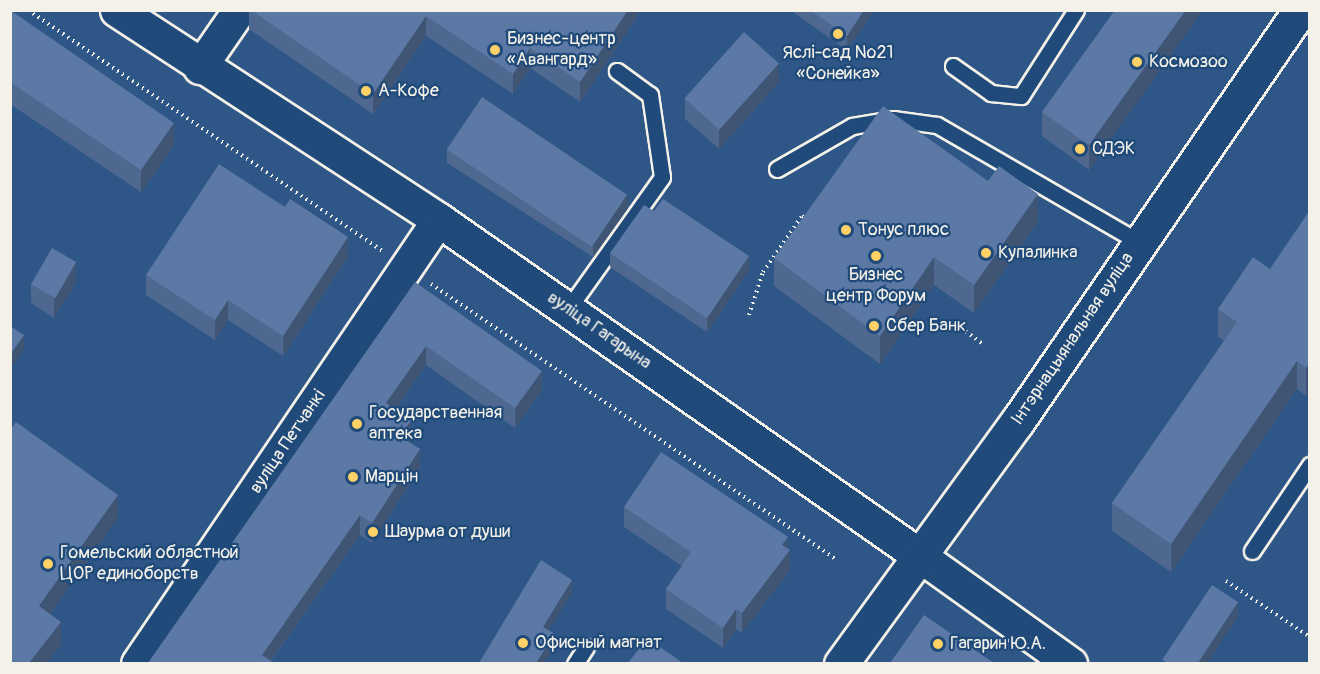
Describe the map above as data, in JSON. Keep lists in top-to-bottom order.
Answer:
{
  "streets": {
    "street": ["вуліца Гагарына", "Інтэрнацыянальная вуліца", "вуліца Петчанкі"]
  },
  "crossings": [
    ["вуліца Гагарына", "Інтэрнацыянальная вуліца"],
    ["вуліца Гагарына", "вуліца Петчанкі"]
  ],
  "places": [
    "Яслі-сад №21 «Сонейка»",
    "Бизнес-центр «Авангард»",
    "Космозоо",
    "А-Кофе",
    "СДЭК",
    "Тонус плюс",
    "Купалинка",
    "Бизнес центр Форум",
    "Сбер Банк",
    "Государственная аптека",
    "Марцін",
    "Шаурма от души",
    "Гомельский областной ЦОР единоборств",
    "Офисный магнат",
    "Гагарин Ю.А."
  ]
}
